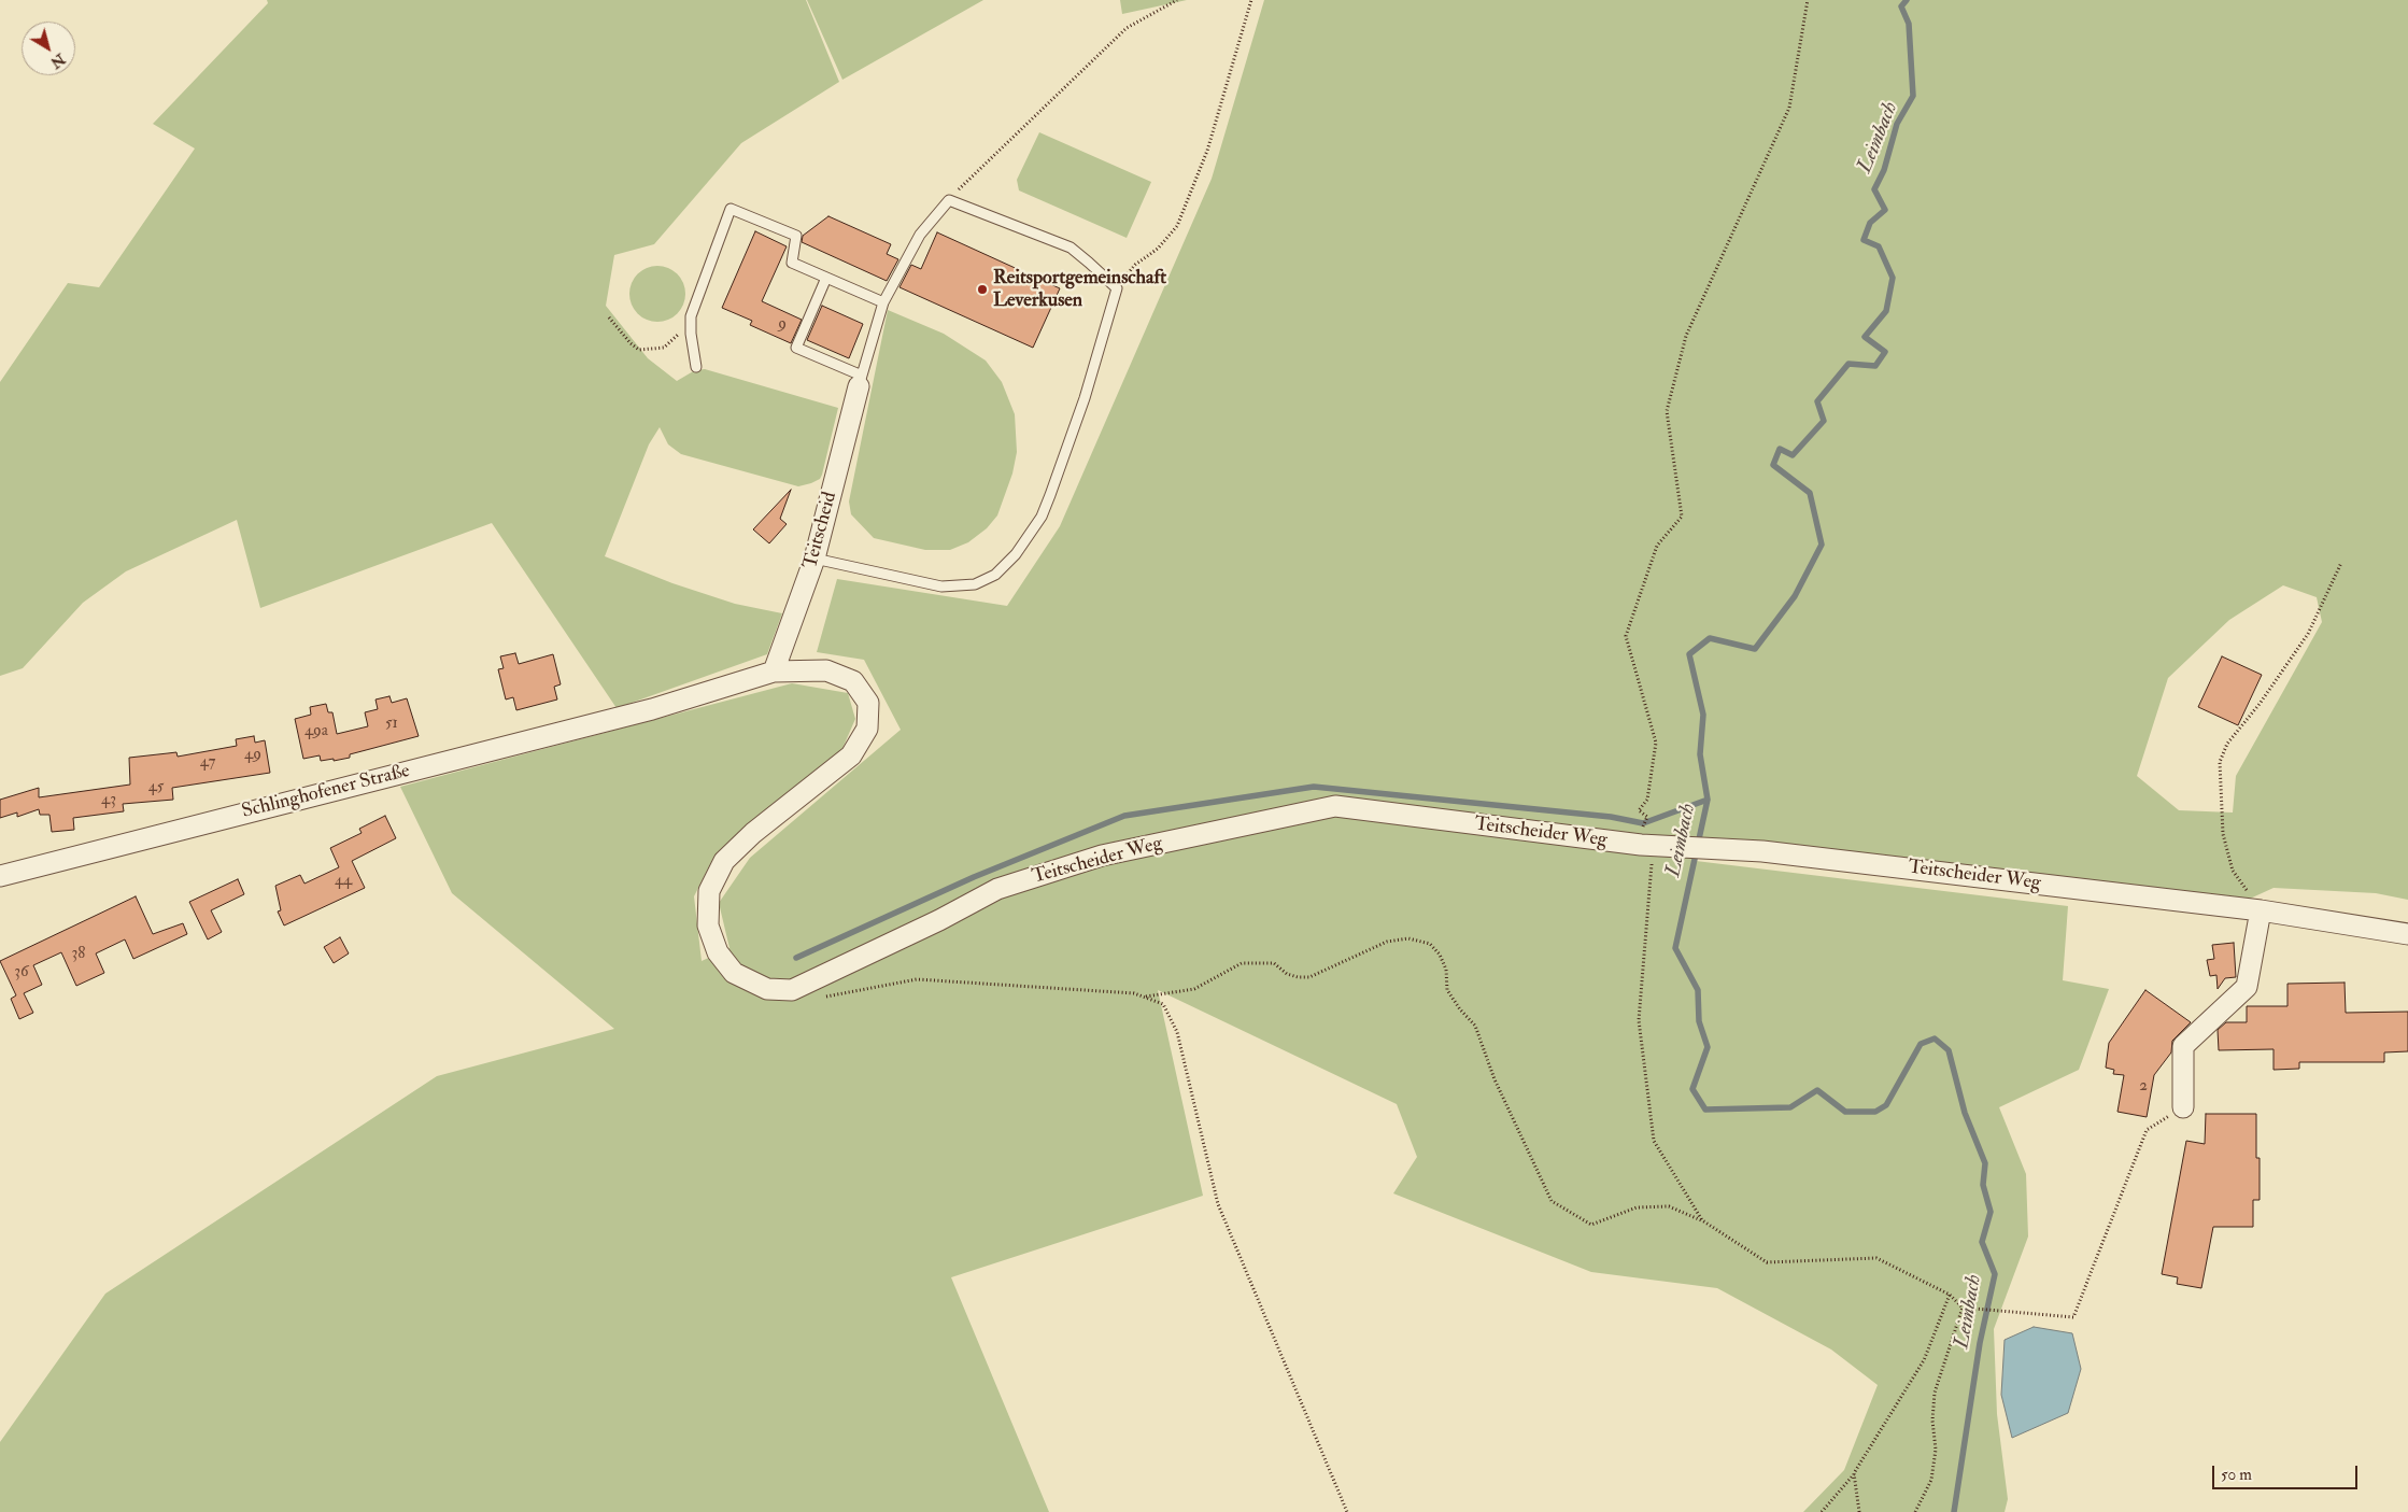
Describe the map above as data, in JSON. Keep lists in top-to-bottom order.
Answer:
{
  "streets": {
    "street": ["Teitscheid", "Schlinghofener Straße", "Teitscheider Weg"]
  },
  "crossings": [
    ["Teitscheid", "Schlinghofener Straße"],
    ["Teitscheid", "Teitscheider Weg"],
    ["Schlinghofener Straße", "Teitscheider Weg"]
  ],
  "water": ["Leimbach"],
  "places": ["Reitsportgemeinschaft Leverkusen"],
  "house_numbers": [
    "9",
    "51",
    "49a",
    "49",
    "47",
    "45",
    "43",
    "44",
    "38",
    "36",
    "2"
  ],
  "scale_bar": "50 m",
  "north": "bottom right"
}
